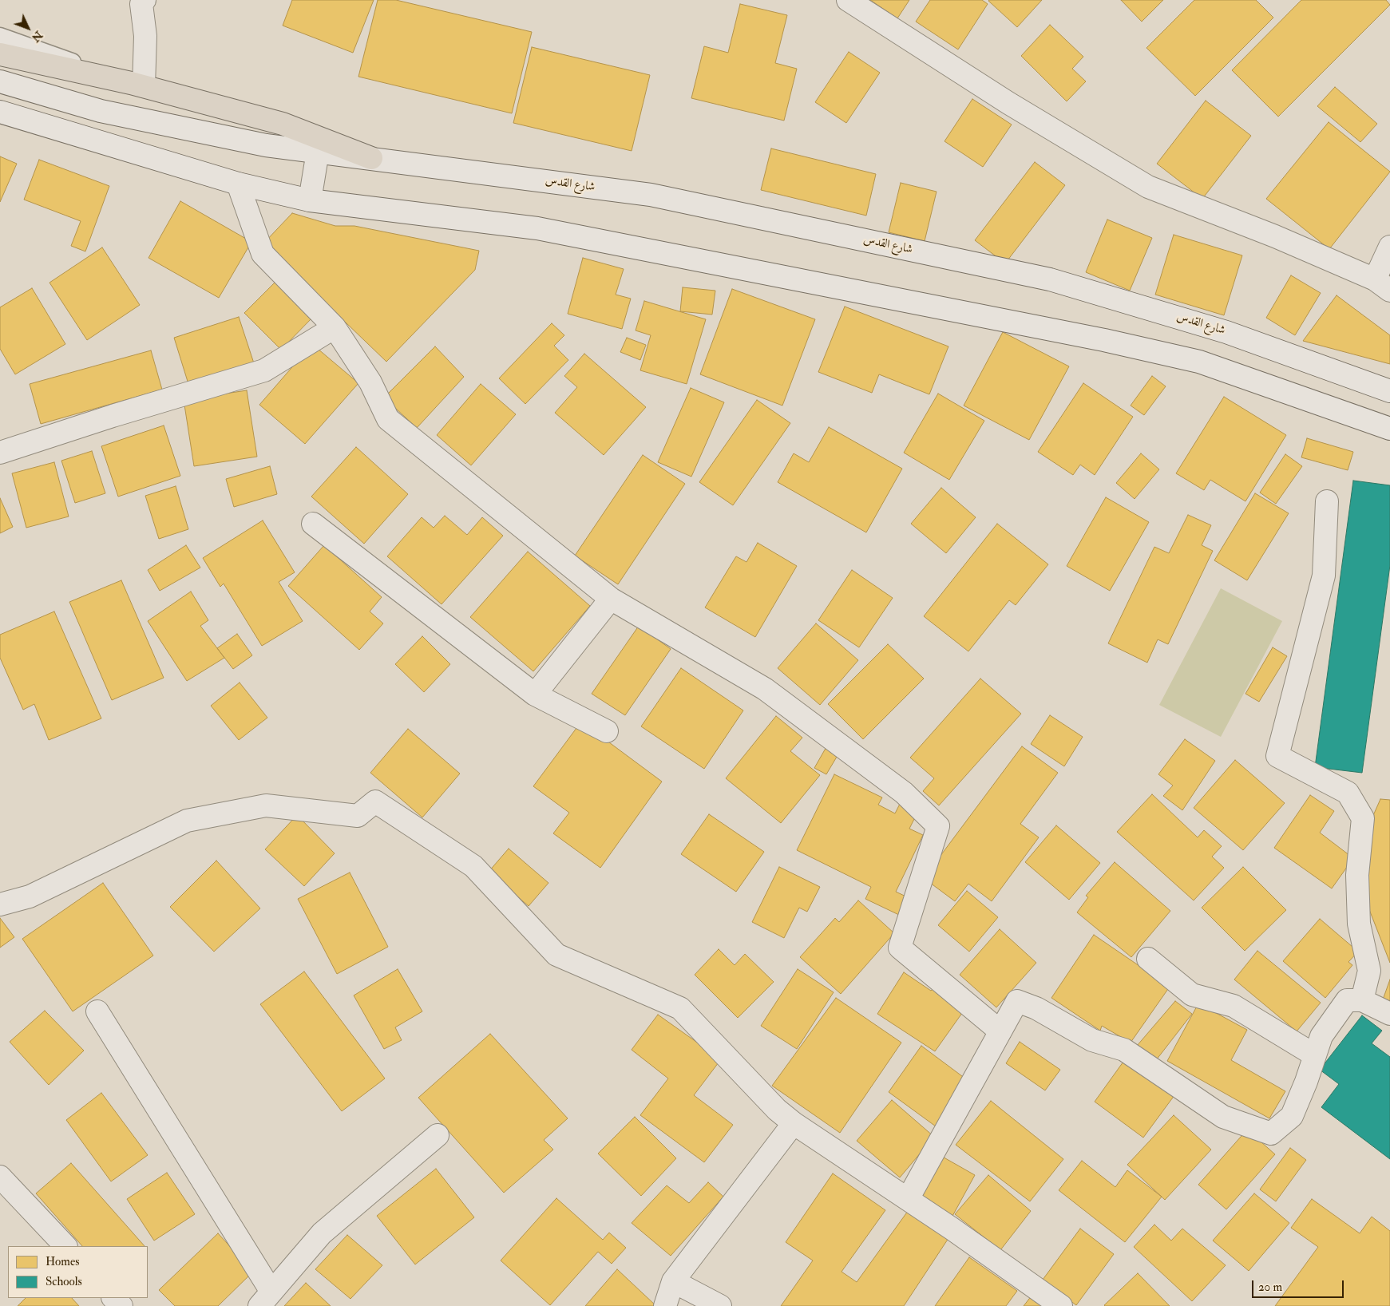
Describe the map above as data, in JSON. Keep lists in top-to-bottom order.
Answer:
{
  "streets": {
    "street": ["شارع القدس"]
  },
  "legend": ["Homes", "Schools"],
  "scale_bar": "20 m",
  "north": "bottom right"
}
